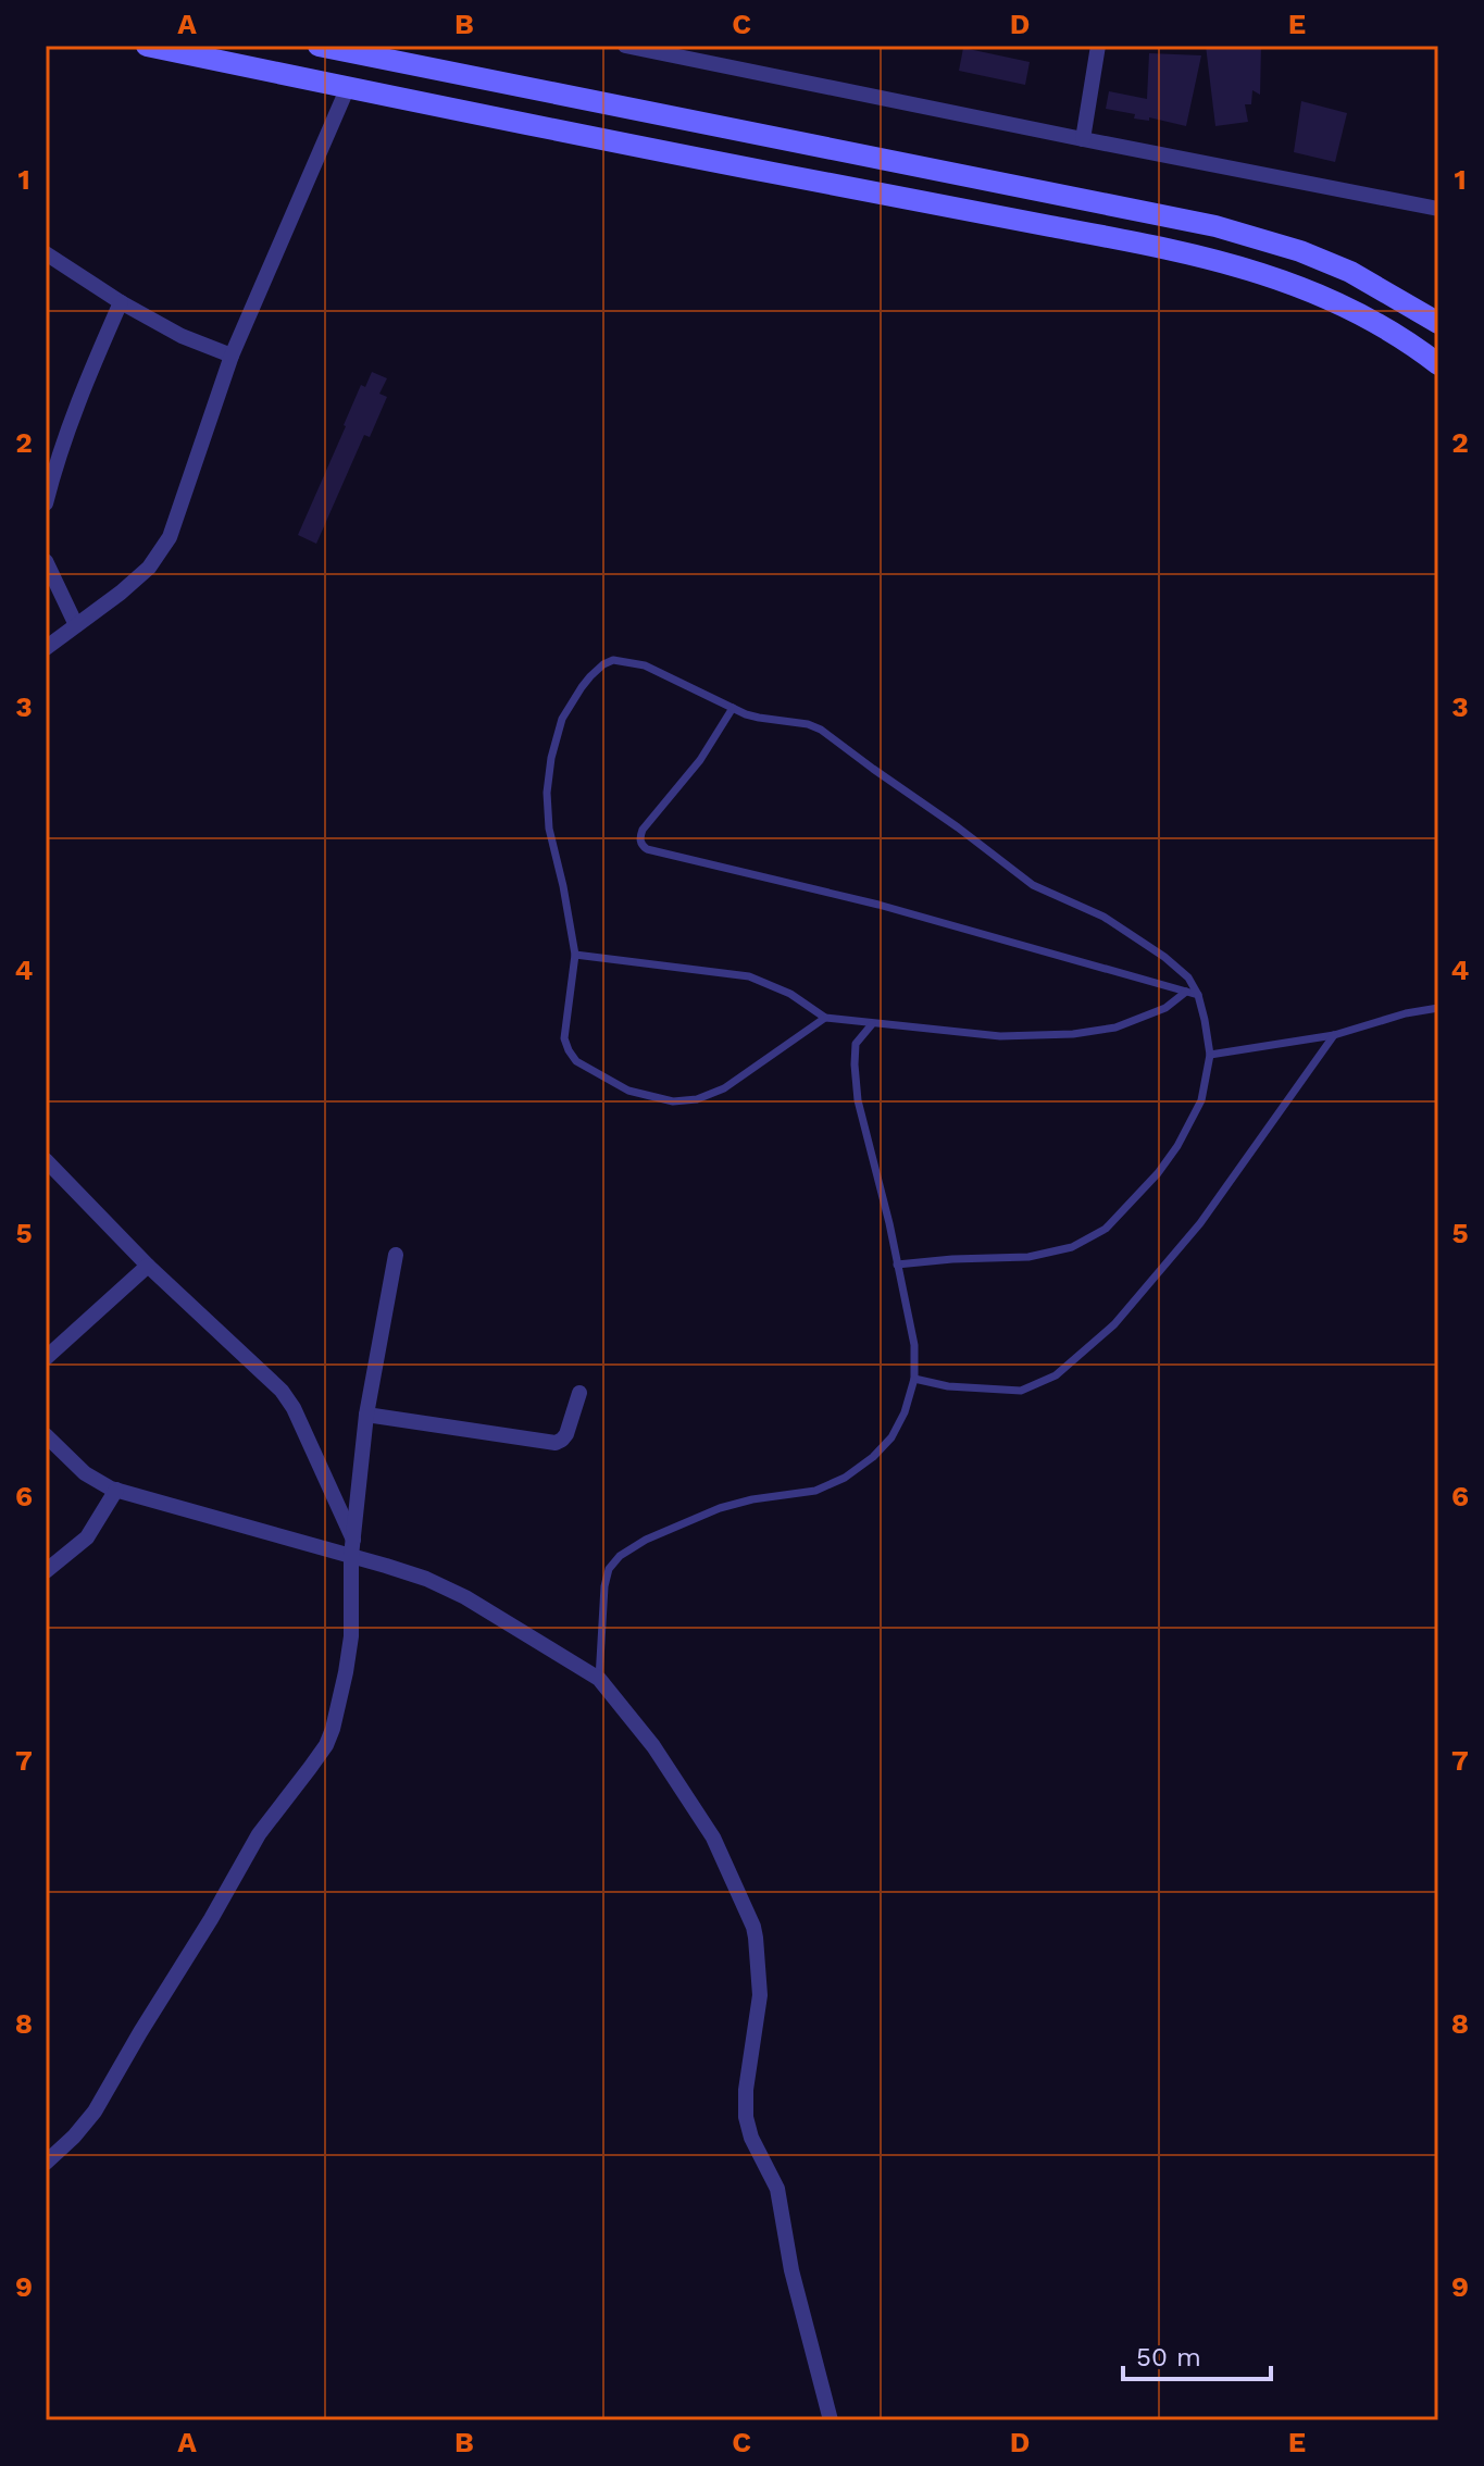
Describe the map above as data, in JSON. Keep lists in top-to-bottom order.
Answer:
{
  "scale_bar": "50 m",
  "grid": {
    "columns": [
      "A",
      "B",
      "C",
      "D",
      "E"
    ],
    "rows": [
      "1",
      "2",
      "3",
      "4",
      "5",
      "6",
      "7",
      "8",
      "9"
    ]
  }
}
